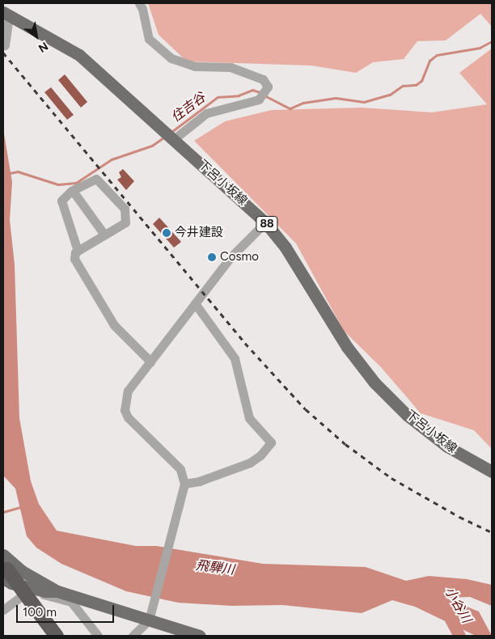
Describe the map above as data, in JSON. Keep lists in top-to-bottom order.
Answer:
{
  "streets": {
    "main road": ["下呂小坂線", "88"]
  },
  "water": ["住吉谷", "飛騨川", "小谷川"],
  "places": ["今井建設", "Cosmo"],
  "scale_bar": "100 m",
  "north": "bottom right"
}
